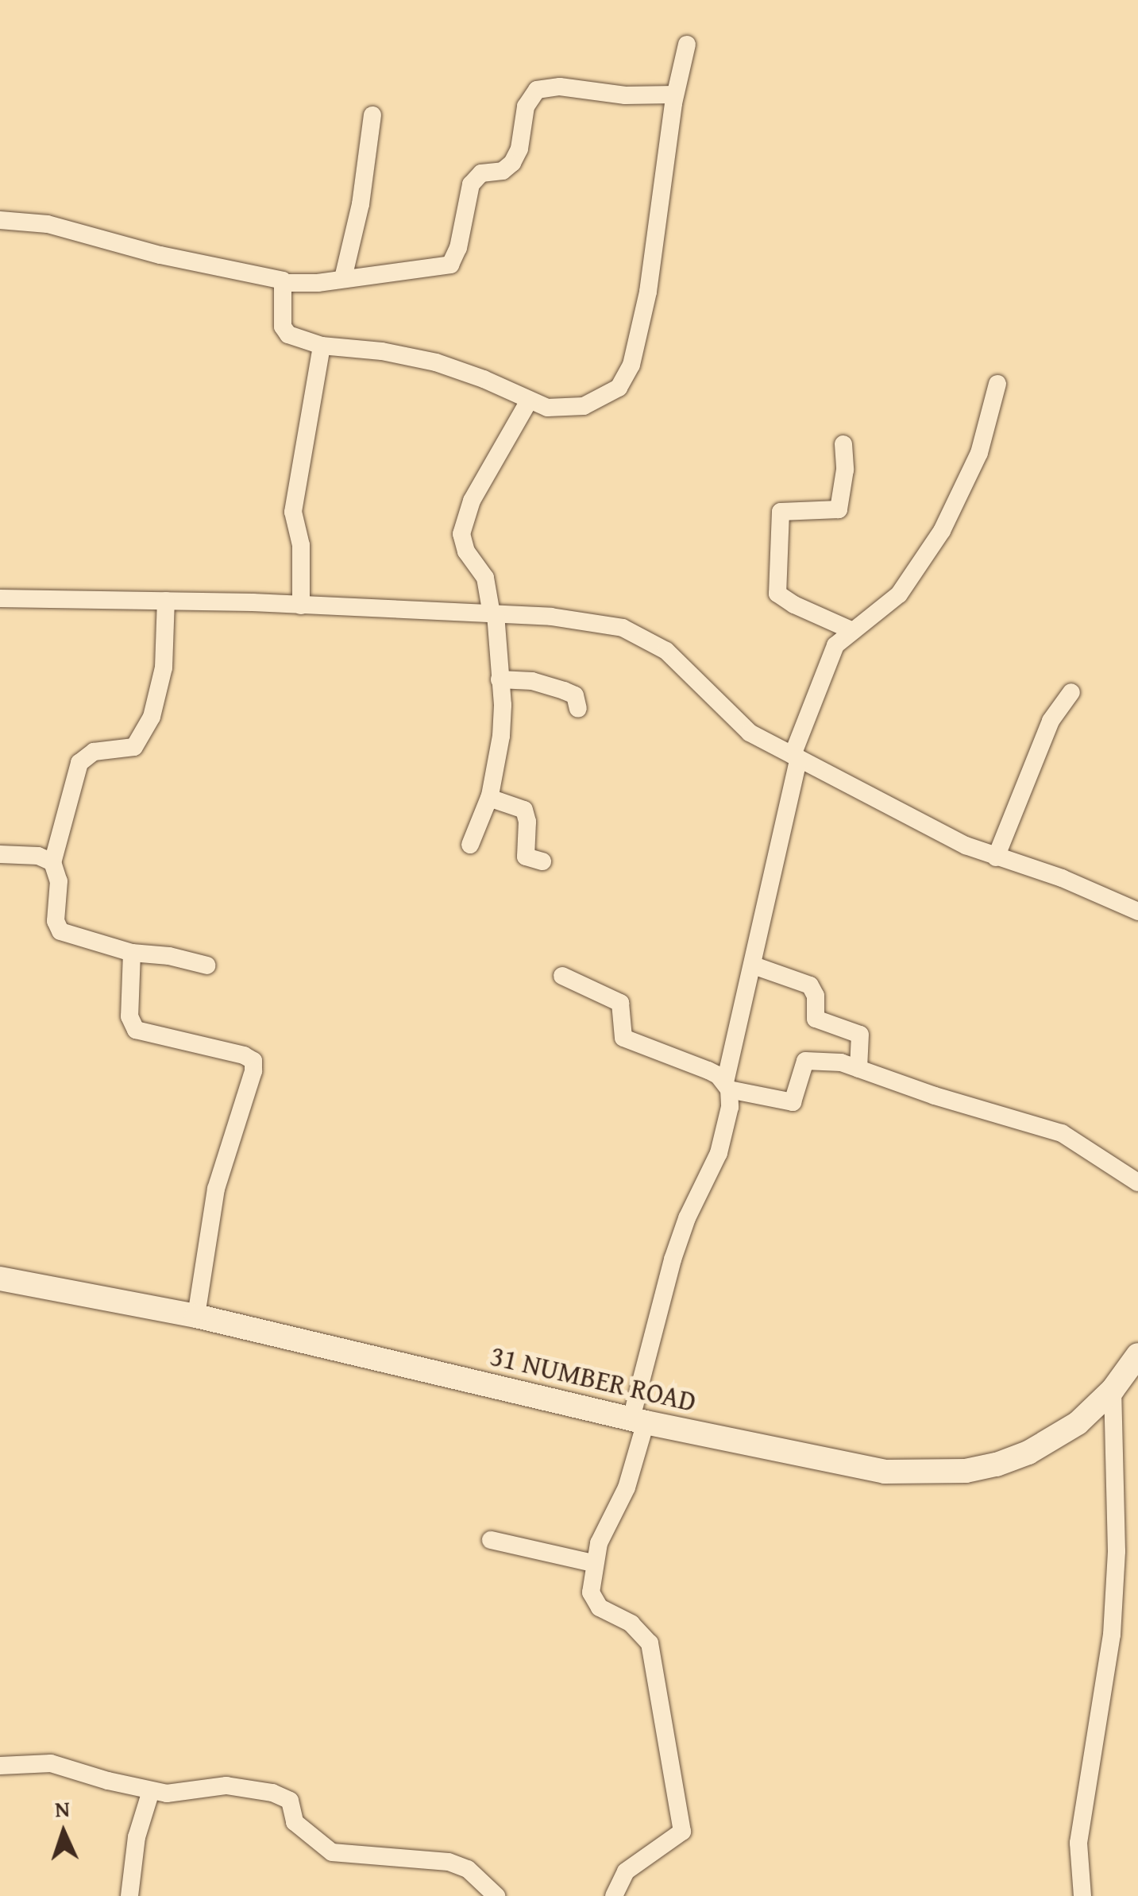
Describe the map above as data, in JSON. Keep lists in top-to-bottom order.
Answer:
{
  "streets": {
    "main road": ["31 NUMBER ROAD"]
  },
  "north": "top"
}
